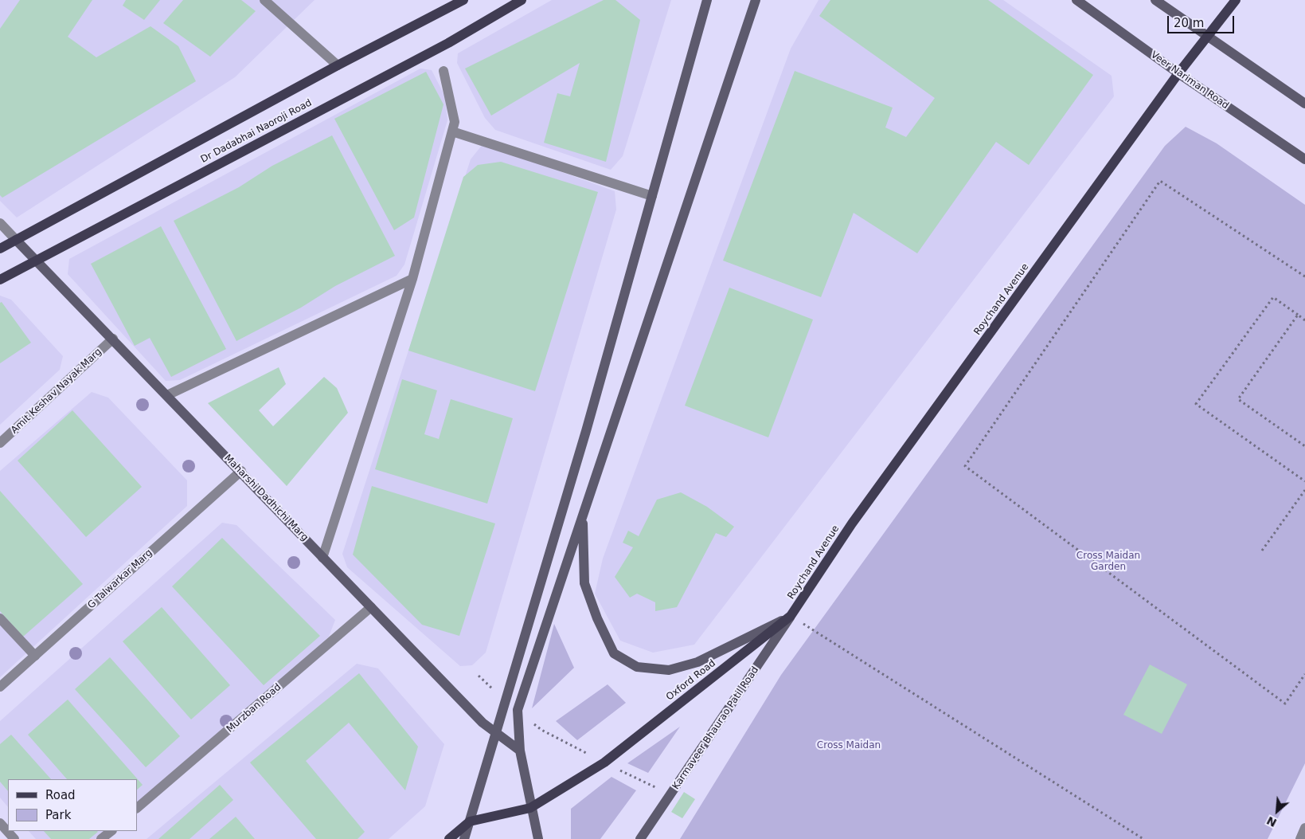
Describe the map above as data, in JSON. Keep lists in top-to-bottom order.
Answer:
{
  "streets": {
    "main road": [
      "Veer Nariman Road",
      "Dr Dadabhai Naoroji Road",
      "Roychand Avenue",
      "Maharshi Dadhichi Marg",
      "Oxford Road",
      "Karmaveer Bhaurao Patil Road"
    ],
    "street": ["Amit Keshav Nayak Marg", "G Talwarkar Marg", "Murzban Road"]
  },
  "crossings": [
    ["Veer Nariman Road", "Roychand Avenue"],
    ["Dr Dadabhai Naoroji Road", "Maharshi Dadhichi Marg"],
    ["Roychand Avenue", "Oxford Road"],
    ["Roychand Avenue", "Karmaveer Bhaurao Patil Road"],
    ["Amit Keshav Nayak Marg", "Maharshi Dadhichi Marg"],
    ["Maharshi Dadhichi Marg", "G Talwarkar Marg"],
    ["Maharshi Dadhichi Marg", "Murzban Road"],
    ["Oxford Road", "Karmaveer Bhaurao Patil Road"]
  ],
  "parks": ["Cross Maidan Garden", "Cross Maidan"],
  "legend": ["Road", "Park"],
  "scale_bar": "20 m",
  "north": "bottom left"
}
